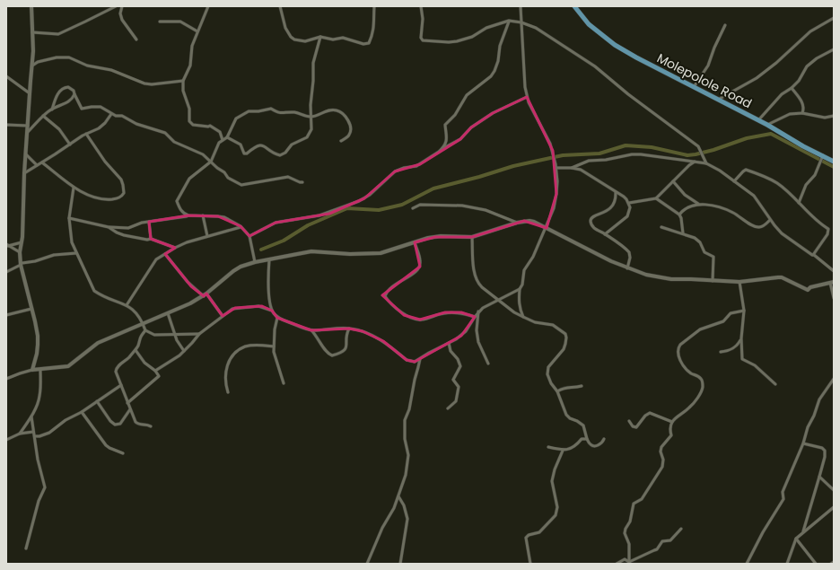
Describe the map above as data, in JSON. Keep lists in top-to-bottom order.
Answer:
{
  "streets": {
    "main road": ["Molepolole Road"]
  }
}
